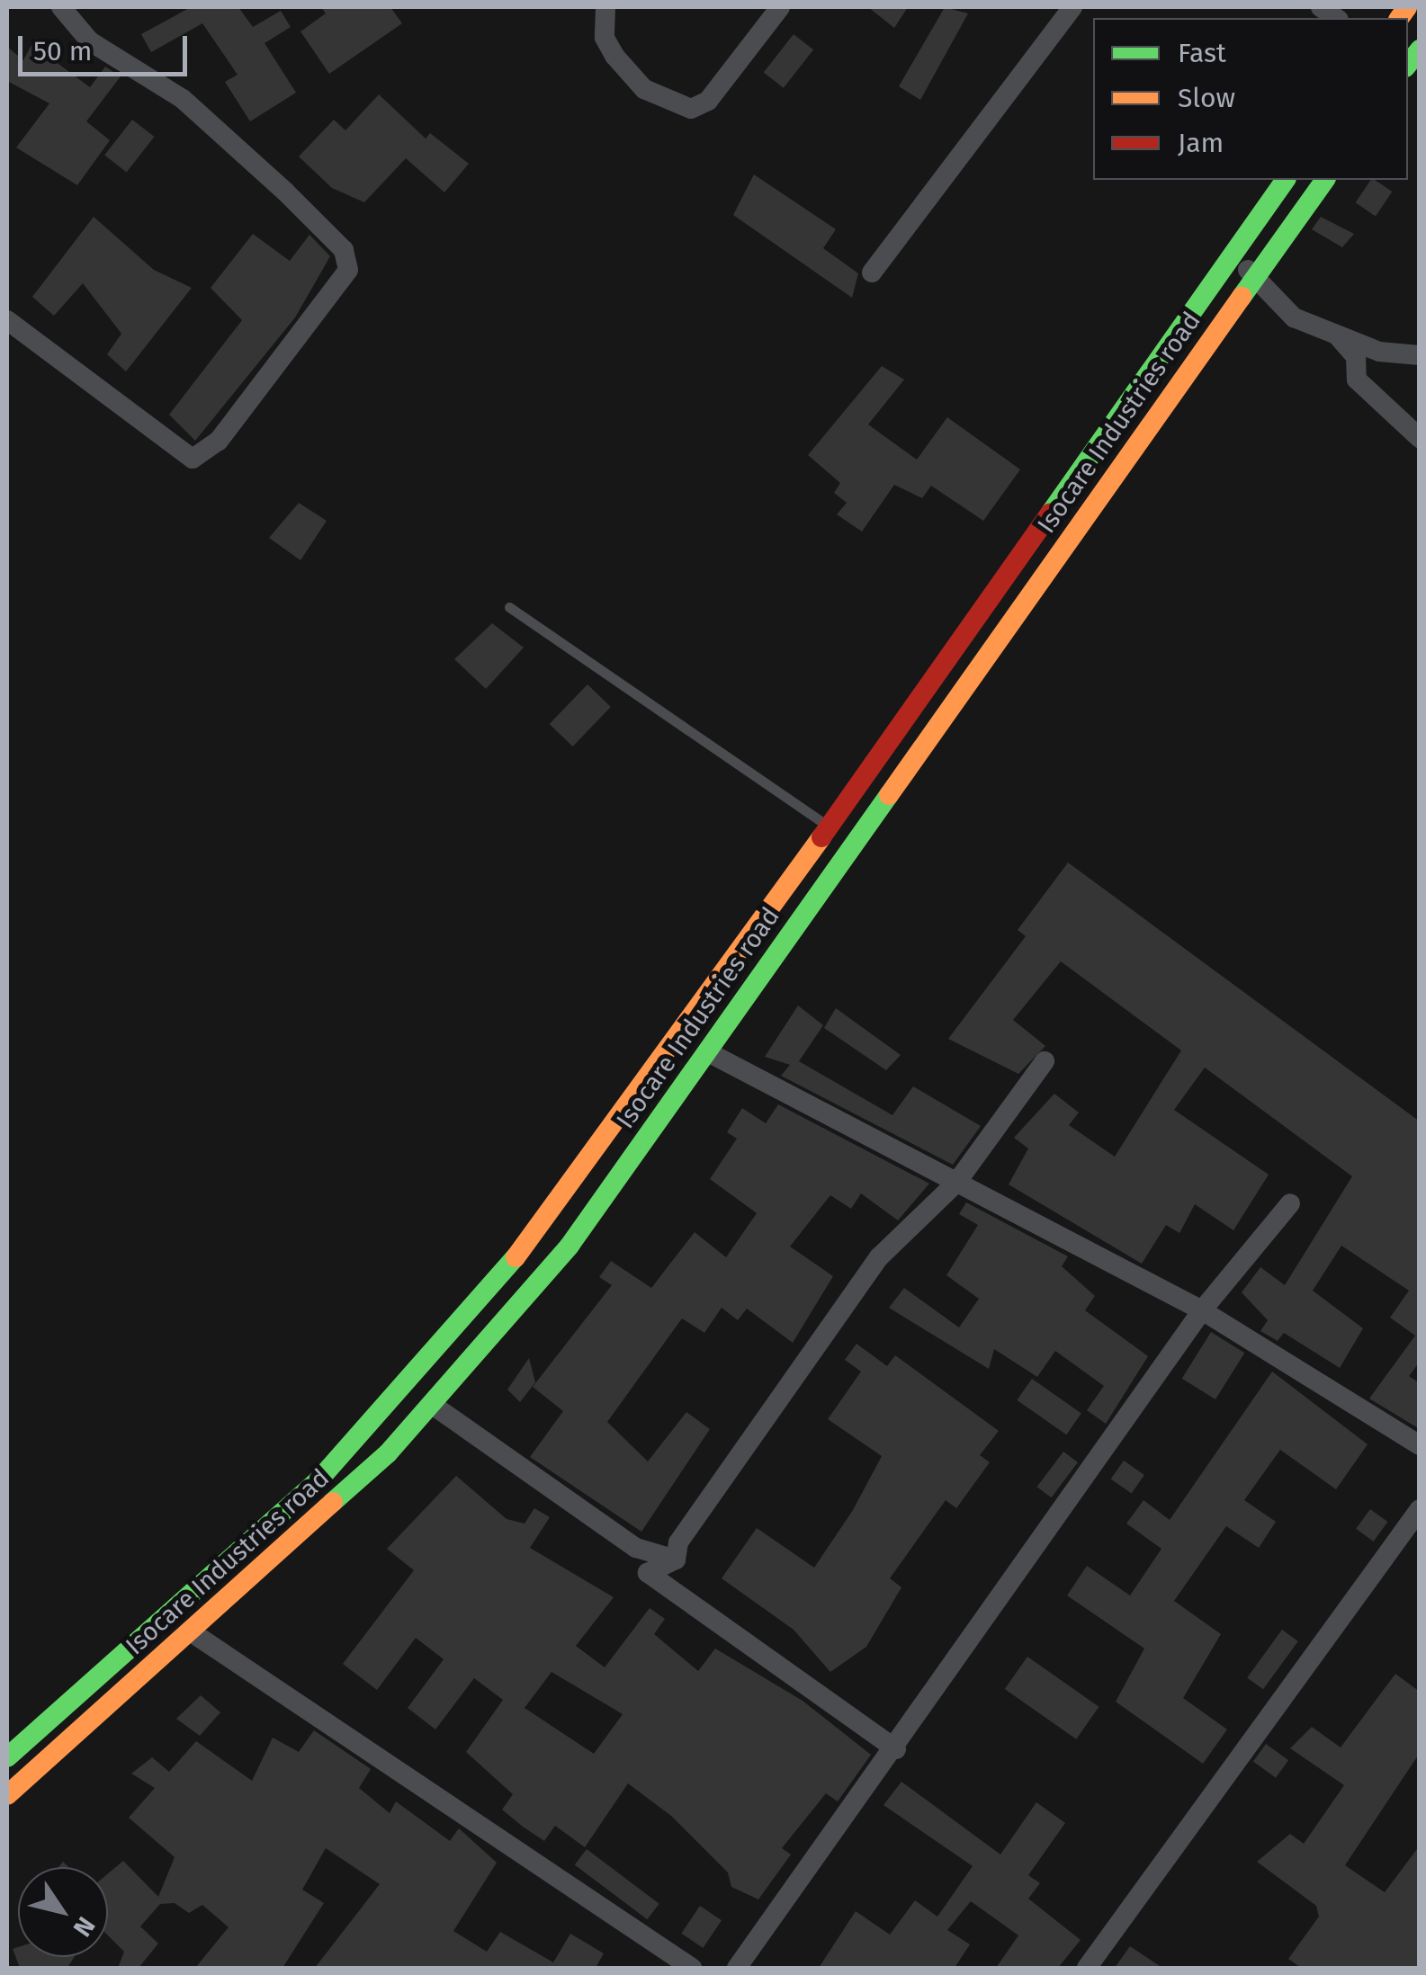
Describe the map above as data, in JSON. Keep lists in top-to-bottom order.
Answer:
{
  "streets": {
    "street": ["Isocare Industries road"]
  },
  "legend": ["Fast", "Slow", "Jam"],
  "scale_bar": "50 m",
  "north": "bottom right"
}
